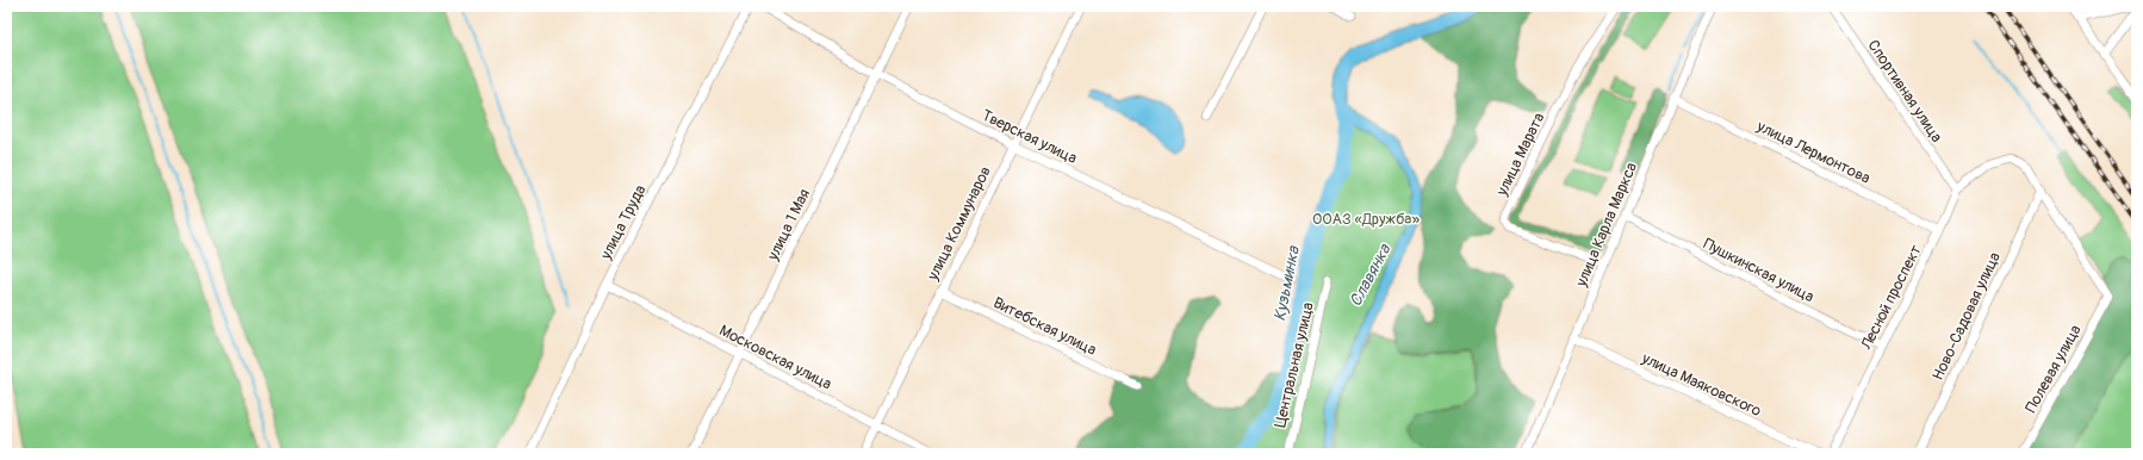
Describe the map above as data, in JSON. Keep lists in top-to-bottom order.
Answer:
{
  "streets": {
    "street": [
      "Спортивная улица",
      "Тверская улица",
      "улица Лермонтова",
      "улица Марата",
      "улица Труда",
      "улица Коммунаров",
      "улица 1 Мая",
      "улица Карла Маркса",
      "Пушкинская улица",
      "Лесной проспект",
      "Ново-Садовая улица",
      "Витебская улица",
      "Московская улица",
      "Центральная улица",
      "Полевая улица",
      "улица Маяковского"
    ]
  },
  "crossings": [
    ["Спортивная улица", "Лесной проспект"],
    ["Тверская улица", "улица Коммунаров"],
    ["Тверская улица", "улица 1 Мая"],
    ["улица Лермонтова", "улица Карла Маркса"],
    ["улица Лермонтова", "Лесной проспект"],
    ["улица Марата", "улица Карла Маркса"],
    ["улица Труда", "Московская улица"],
    ["улица Коммунаров", "Витебская улица"],
    ["улица Коммунаров", "Московская улица"],
    ["улица 1 Мая", "Московская улица"],
    ["улица Карла Маркса", "Пушкинская улица"],
    ["улица Карла Маркса", "улица Маяковского"],
    ["Пушкинская улица", "Лесной проспект"],
    ["Ново-Садовая улица", "Полевая улица"]
  ],
  "water": ["Славянка", "Кузьминка"],
  "parks": ["ООАЗ «Дружба»"]
}
